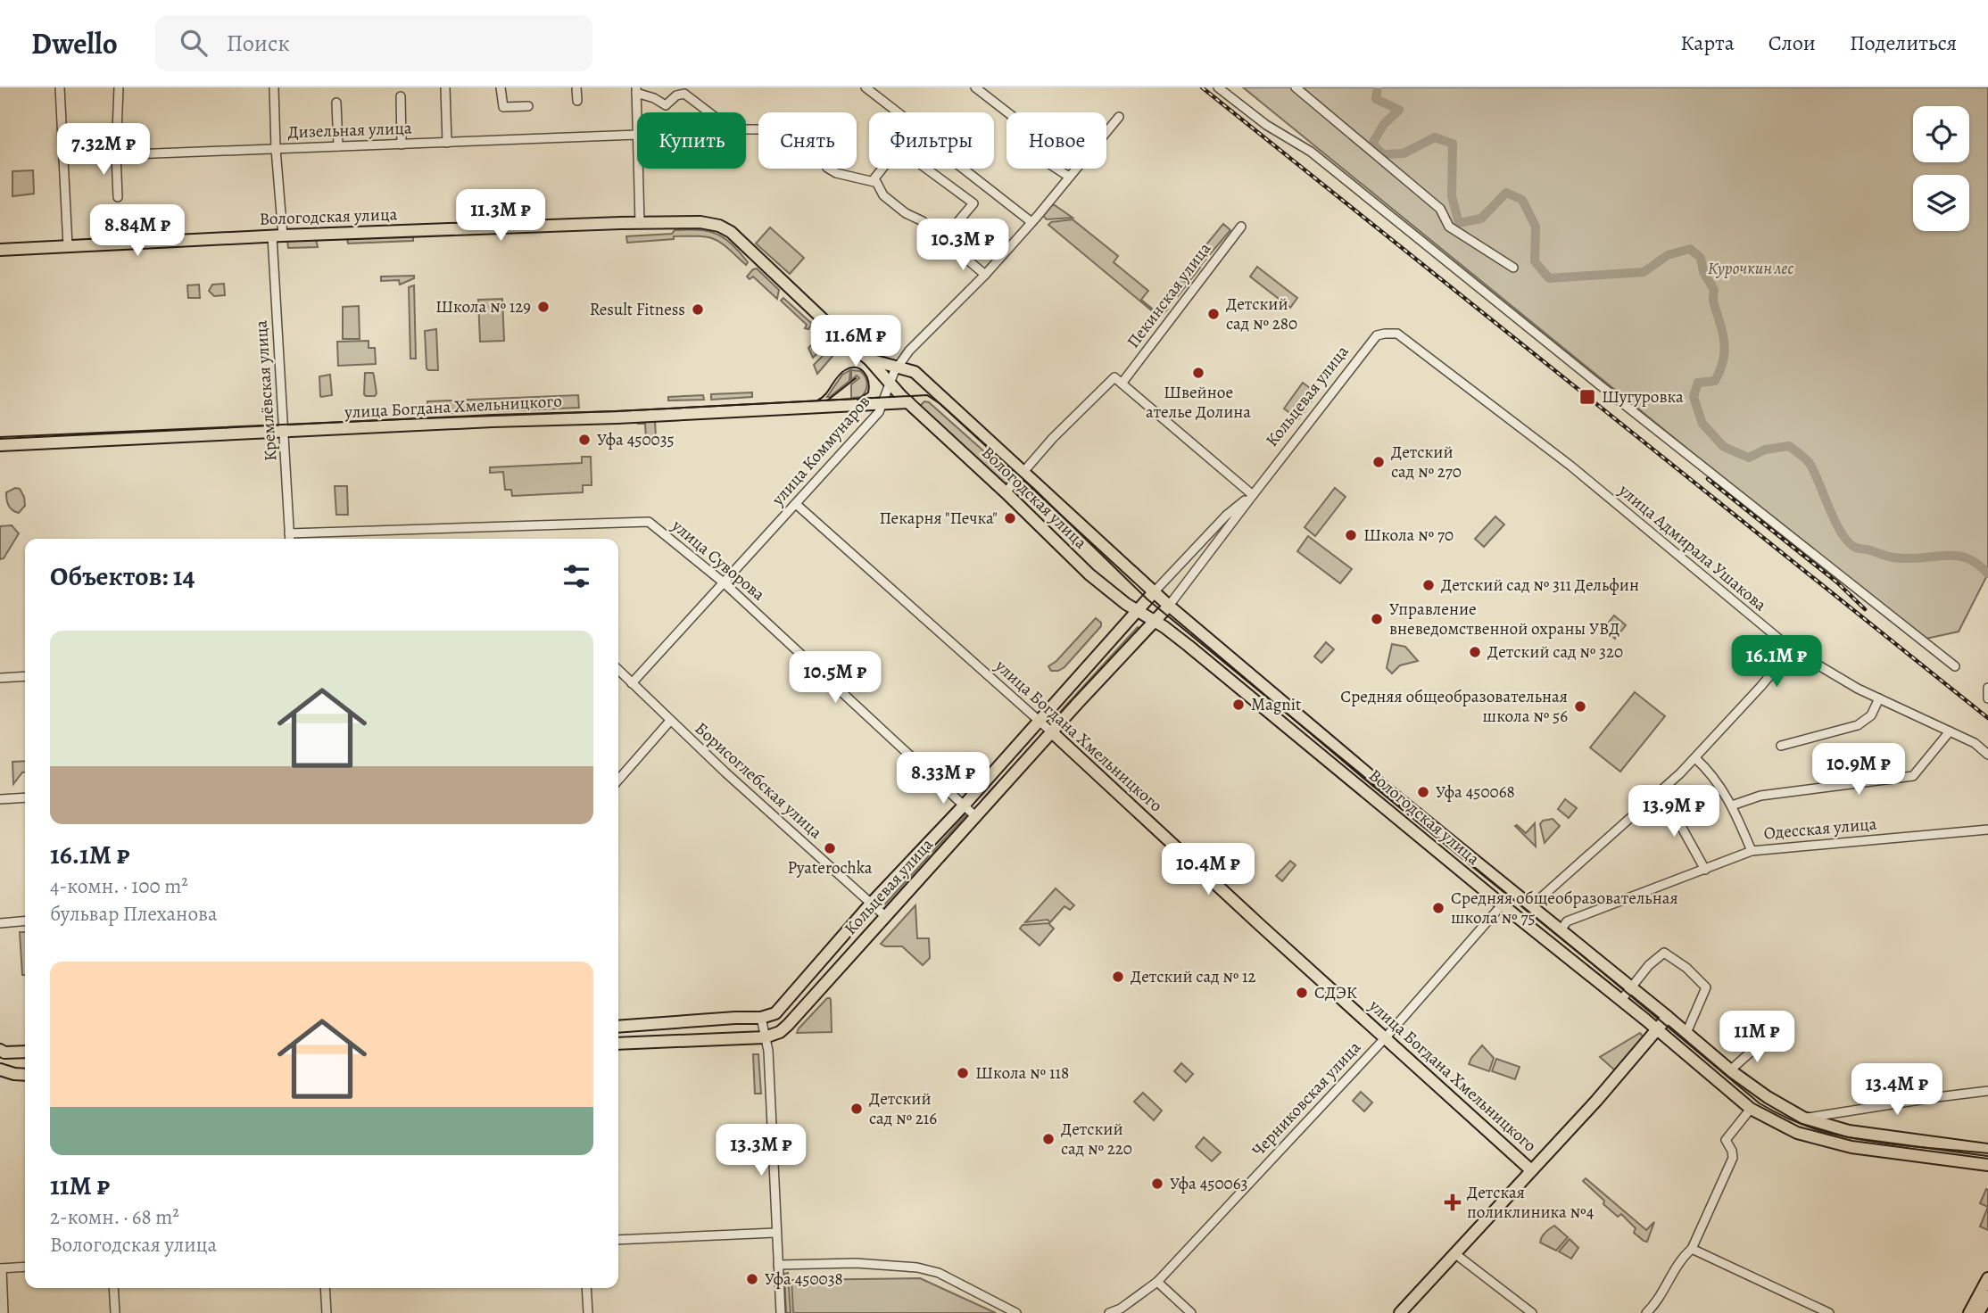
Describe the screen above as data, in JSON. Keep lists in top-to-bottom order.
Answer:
{
  "streets": {
    "main road": ["Вологодская улица", "Кольцевая улица", "улица Богдана Хмельницкого"],
    "street": [
      "Дизельная улица",
      "Пекинская улица",
      "Кремлёвская улица",
      "улица Коммунаров",
      "улица Адмирала Ушакова",
      "улица Суворова",
      "Борисоглебская улица",
      "Одесская улица",
      "Черниковская улица"
    ]
  },
  "crossings": [
    ["Дизельная улица", "Кремлёвская улица"],
    ["Вологодская улица", "Кремлёвская улица"],
    ["Вологодская улица", "Кольцевая улица"],
    ["Вологодская улица", "улица Богдана Хмельницкого"],
    ["Вологодская улица", "улица Коммунаров"],
    ["Вологодская улица", "Одесская улица"],
    ["Вологодская улица", "Черниковская улица"],
    ["Кремлёвская улица", "улица Богдана Хмельницкого"],
    ["Кремлёвская улица", "улица Суворова"],
    ["Кольцевая улица", "улица Богдана Хмельницкого"],
    ["Кольцевая улица", "улица Адмирала Ушакова"],
    ["Кольцевая улица", "улица Суворова"],
    ["Кольцевая улица", "Борисоглебская улица"],
    ["улица Богдана Хмельницкого", "улица Коммунаров"],
    ["улица Богдана Хмельницкого", "Черниковская улица"],
    ["улица Коммунаров", "улица Суворова"],
    ["улица Коммунаров", "Борисоглебская улица"]
  ],
  "parks": ["Курочкин лес"],
  "places": {
    "other": [
      "Школа № 129",
      "Result Fitness",
      "Детский сад № 280",
      "Швейное ателье Долина",
      "Уфа 450035",
      "Детский сад № 270",
      "Пекарня \"Печка\"",
      "Школа № 70",
      "Детский сад № 311 Дельфин",
      "Управление вневедомственной охраны УВД",
      "Детский сад № 320",
      "Magnit",
      "Средняя общеобразовательная школа № 56",
      "Уфа 450068",
      "Pyaterochka",
      "Средняя общеобразовательная школа № 75",
      "Детский сад № 12",
      "СДЭК",
      "Школа № 118",
      "Детский сад № 216",
      "Детский сад № 220",
      "Уфа 450063",
      "Уфа 450038"
    ],
    "transit": ["Шугуровка"],
    "health": ["Детская поликлиника №4"]
  },
  "page": {
    "header": "Dwello",
    "search": "Поиск",
    "nav": ["Карта", "Слои", "Поделиться"],
    "chip": [
      "Купить",
      "Снять",
      "Фильтры",
      "Новое"
    ],
    "price": [
      "7.32M ₽",
      "11.3M ₽",
      "8.84M ₽",
      "10.3M ₽",
      "11.6M ₽",
      "16.1M ₽",
      "10.5M ₽",
      "10.9M ₽",
      "8.33M ₽",
      "13.9M ₽",
      "10.4M ₽",
      "11M ₽",
      "13.4M ₽",
      "13.3M ₽"
    ],
    "heading": "Объектов: 14",
    "list": [
      {
        "name": "16.1M ₽",
        "note": "4-комн. · 100 m² · бульвар Плеханова"
      },
      {
        "name": "11M ₽",
        "note": "2-комн. · 68 m² · Вологодская улица"
      }
    ]
  }
}
